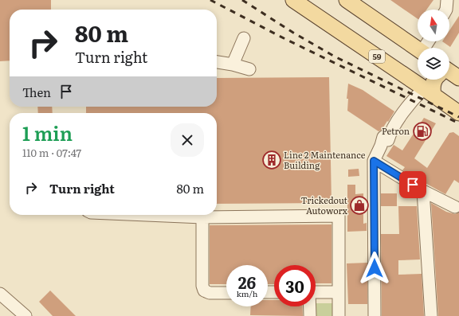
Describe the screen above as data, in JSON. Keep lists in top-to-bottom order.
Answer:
{
  "streets": {
    "main road": ["59"]
  },
  "places": {
    "fuel station": ["Petron"],
    "building": ["Line 2 Maintenance Building"],
    "shop": ["Trickedout Autoworx"]
  },
  "north": "top",
  "page": {
    "turn": ["80 m", "Turn right"],
    "then": "Then",
    "heading": ["1 min", "110 m · 07:47"],
    "list": [
      {
        "name": "Turn right",
        "value": "80 m"
      }
    ],
    "speed": "26 km/h",
    "limit": "30"
  }
}
